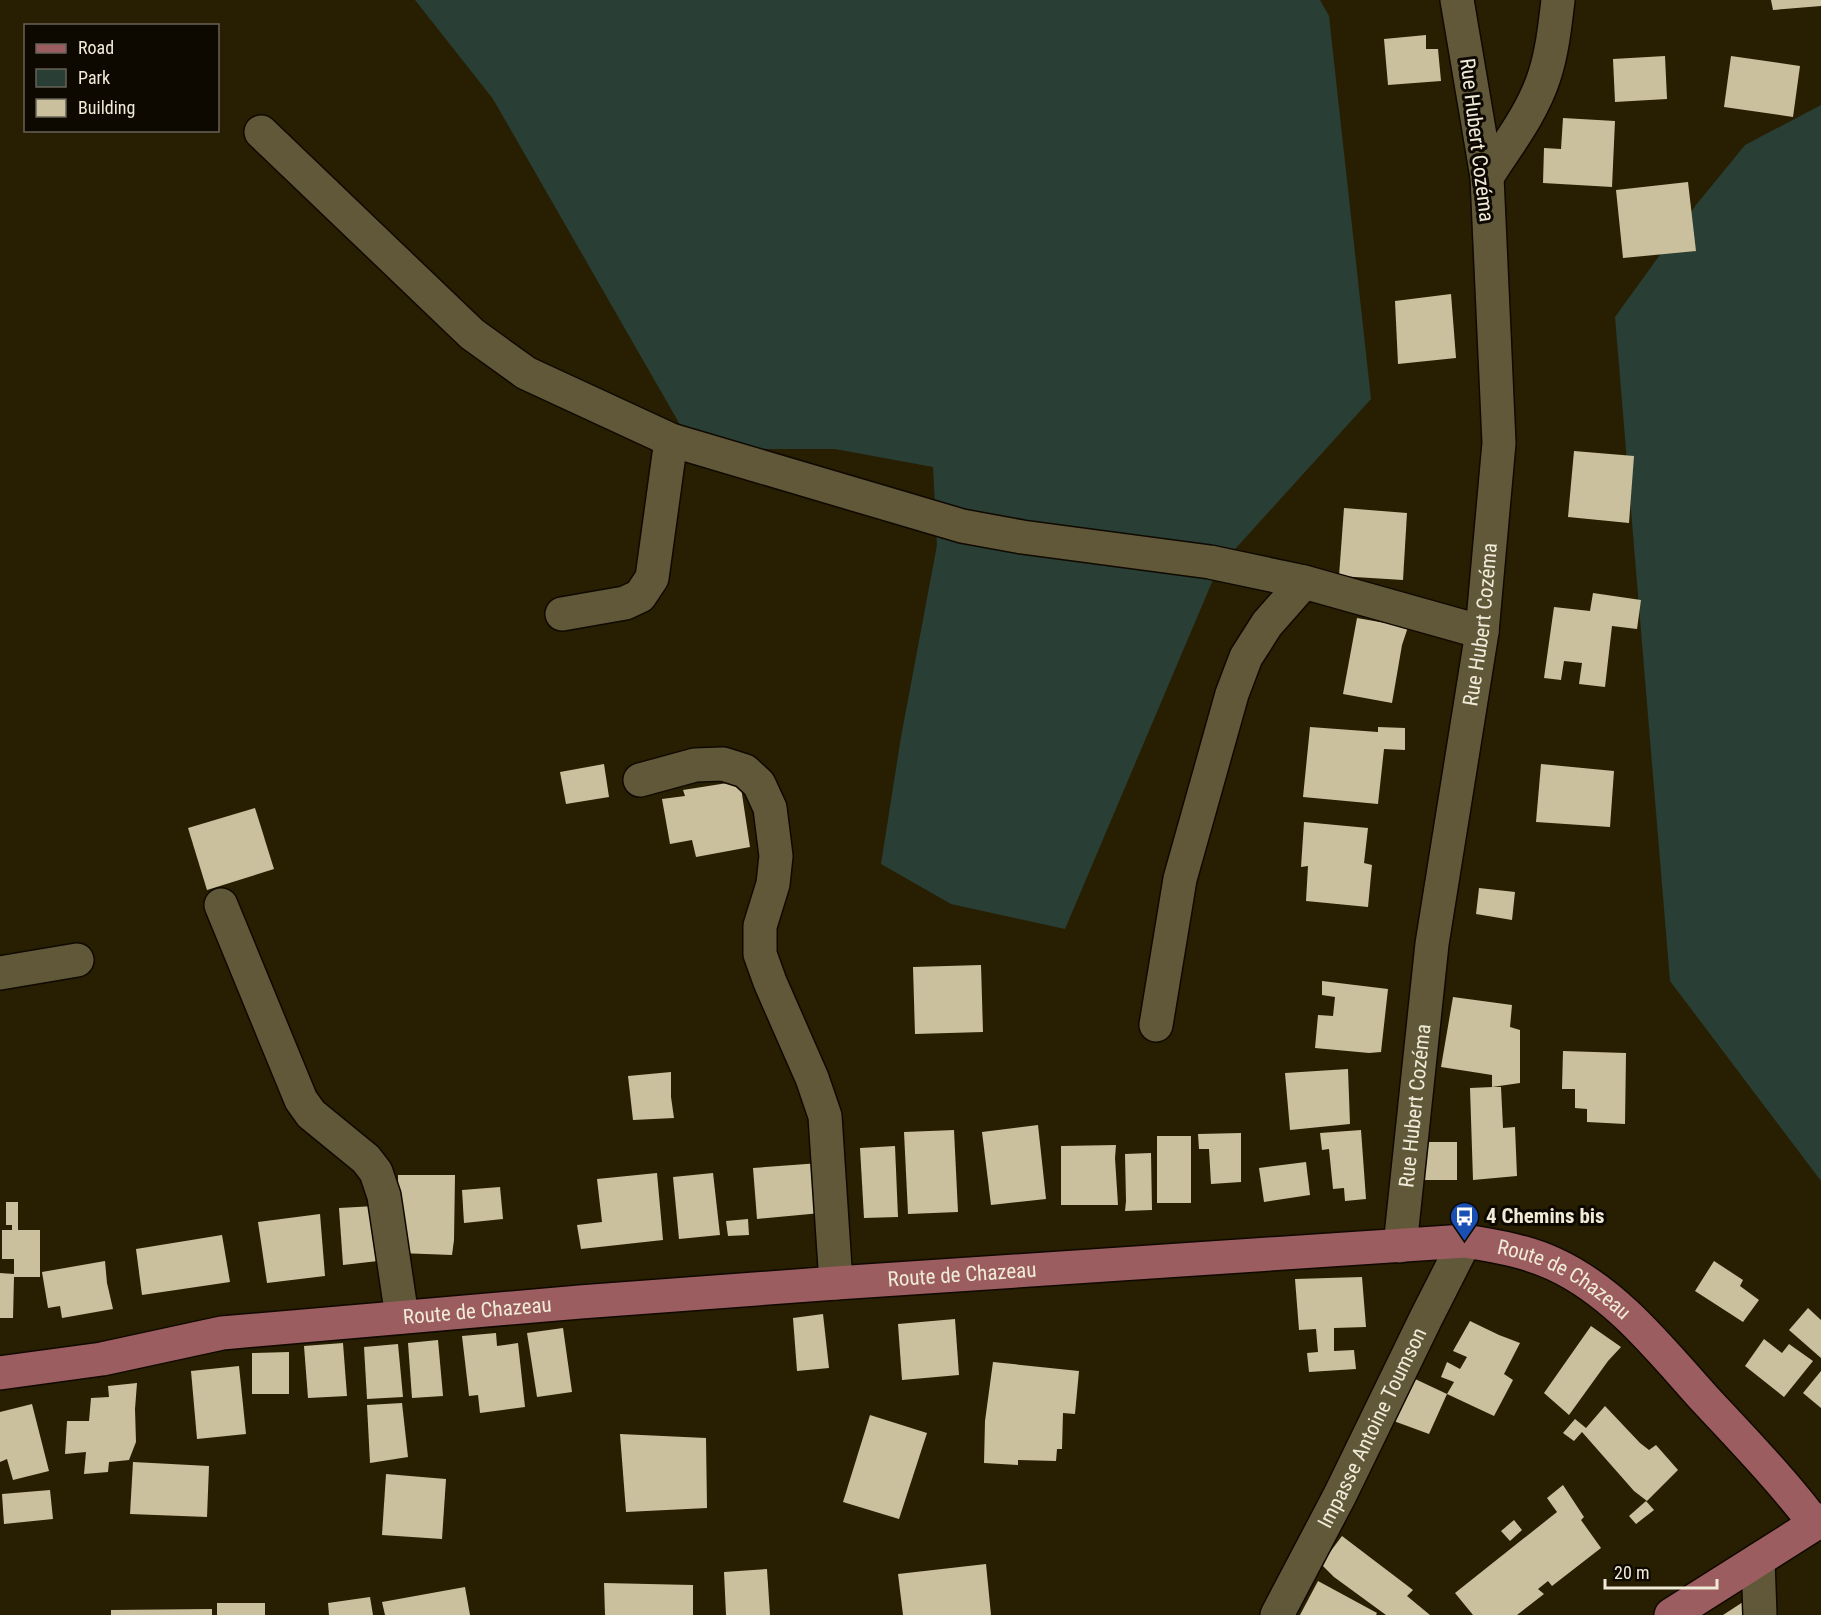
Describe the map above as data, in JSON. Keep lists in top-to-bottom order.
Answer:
{
  "streets": {
    "main road": ["Route de Chazeau"],
    "street": ["Rue Hubert Cozéma", "Impasse Antoine Toumson"]
  },
  "crossings": [
    ["Rue Hubert Cozéma", "Route de Chazeau"],
    ["Route de Chazeau", "Impasse Antoine Toumson"]
  ],
  "places": {
    "bus stop": ["4 Chemins bis"]
  },
  "legend": ["Road", "Park", "Building"],
  "scale_bar": "20 m"
}
